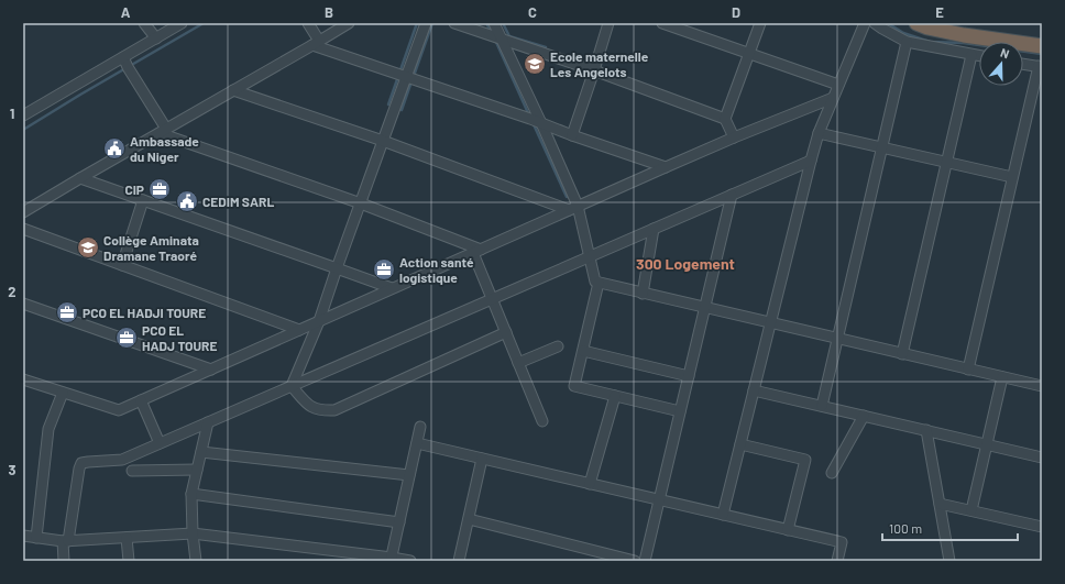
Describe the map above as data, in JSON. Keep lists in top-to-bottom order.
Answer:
{
  "districts": ["300 Logement"],
  "places": {
    "school or university": ["Ecole maternelle Les Angelots", "Collège Aminata Dramane Traoré"],
    "public building": ["Ambassade du Niger", "CEDIM SARL"],
    "office": [
      "CIP",
      "Action santé logistique",
      "PCO EL HADJI TOURE",
      "PCO EL HADJ TOURE"
    ]
  },
  "scale_bar": "100 m",
  "north": "top",
  "grid": {
    "columns": [
      "A",
      "B",
      "C",
      "D",
      "E"
    ],
    "rows": ["1", "2", "3"]
  }
}
